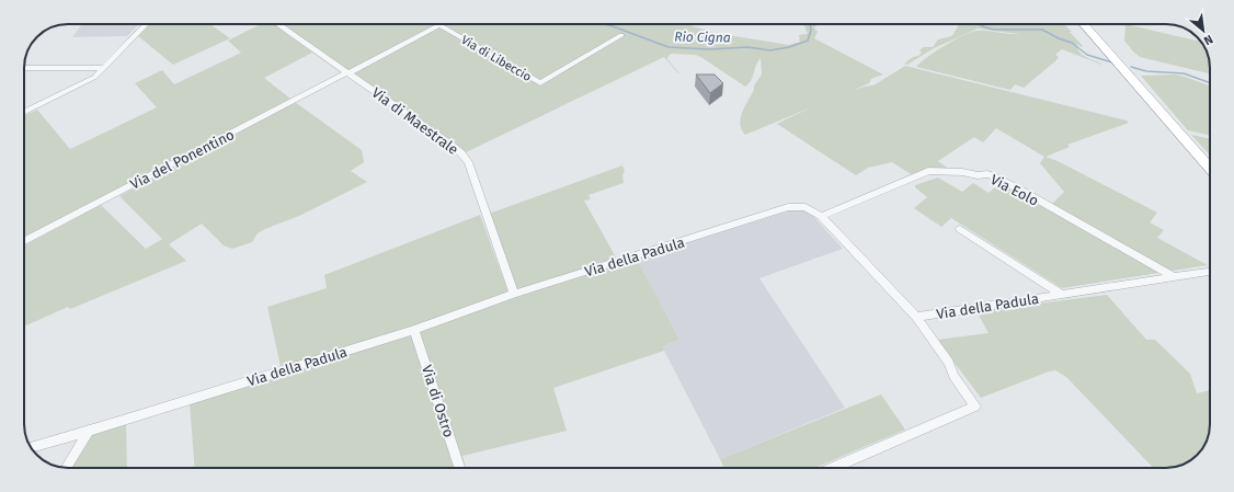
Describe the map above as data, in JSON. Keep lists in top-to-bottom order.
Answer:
{
  "streets": {
    "street": [
      "Via di Libeccio",
      "Via di Maestrale",
      "Via del Ponentino",
      "Via Eolo",
      "Via della Padula",
      "Via di Ostro"
    ]
  },
  "crossings": [
    ["Via di Libeccio", "Via di Maestrale"],
    ["Via di Libeccio", "Via del Ponentino"],
    ["Via di Maestrale", "Via del Ponentino"],
    ["Via di Maestrale", "Via della Padula"],
    ["Via Eolo", "Via della Padula"],
    ["Via della Padula", "Via di Ostro"]
  ],
  "water": ["Rio Cigna"],
  "north": "bottom right"
}
